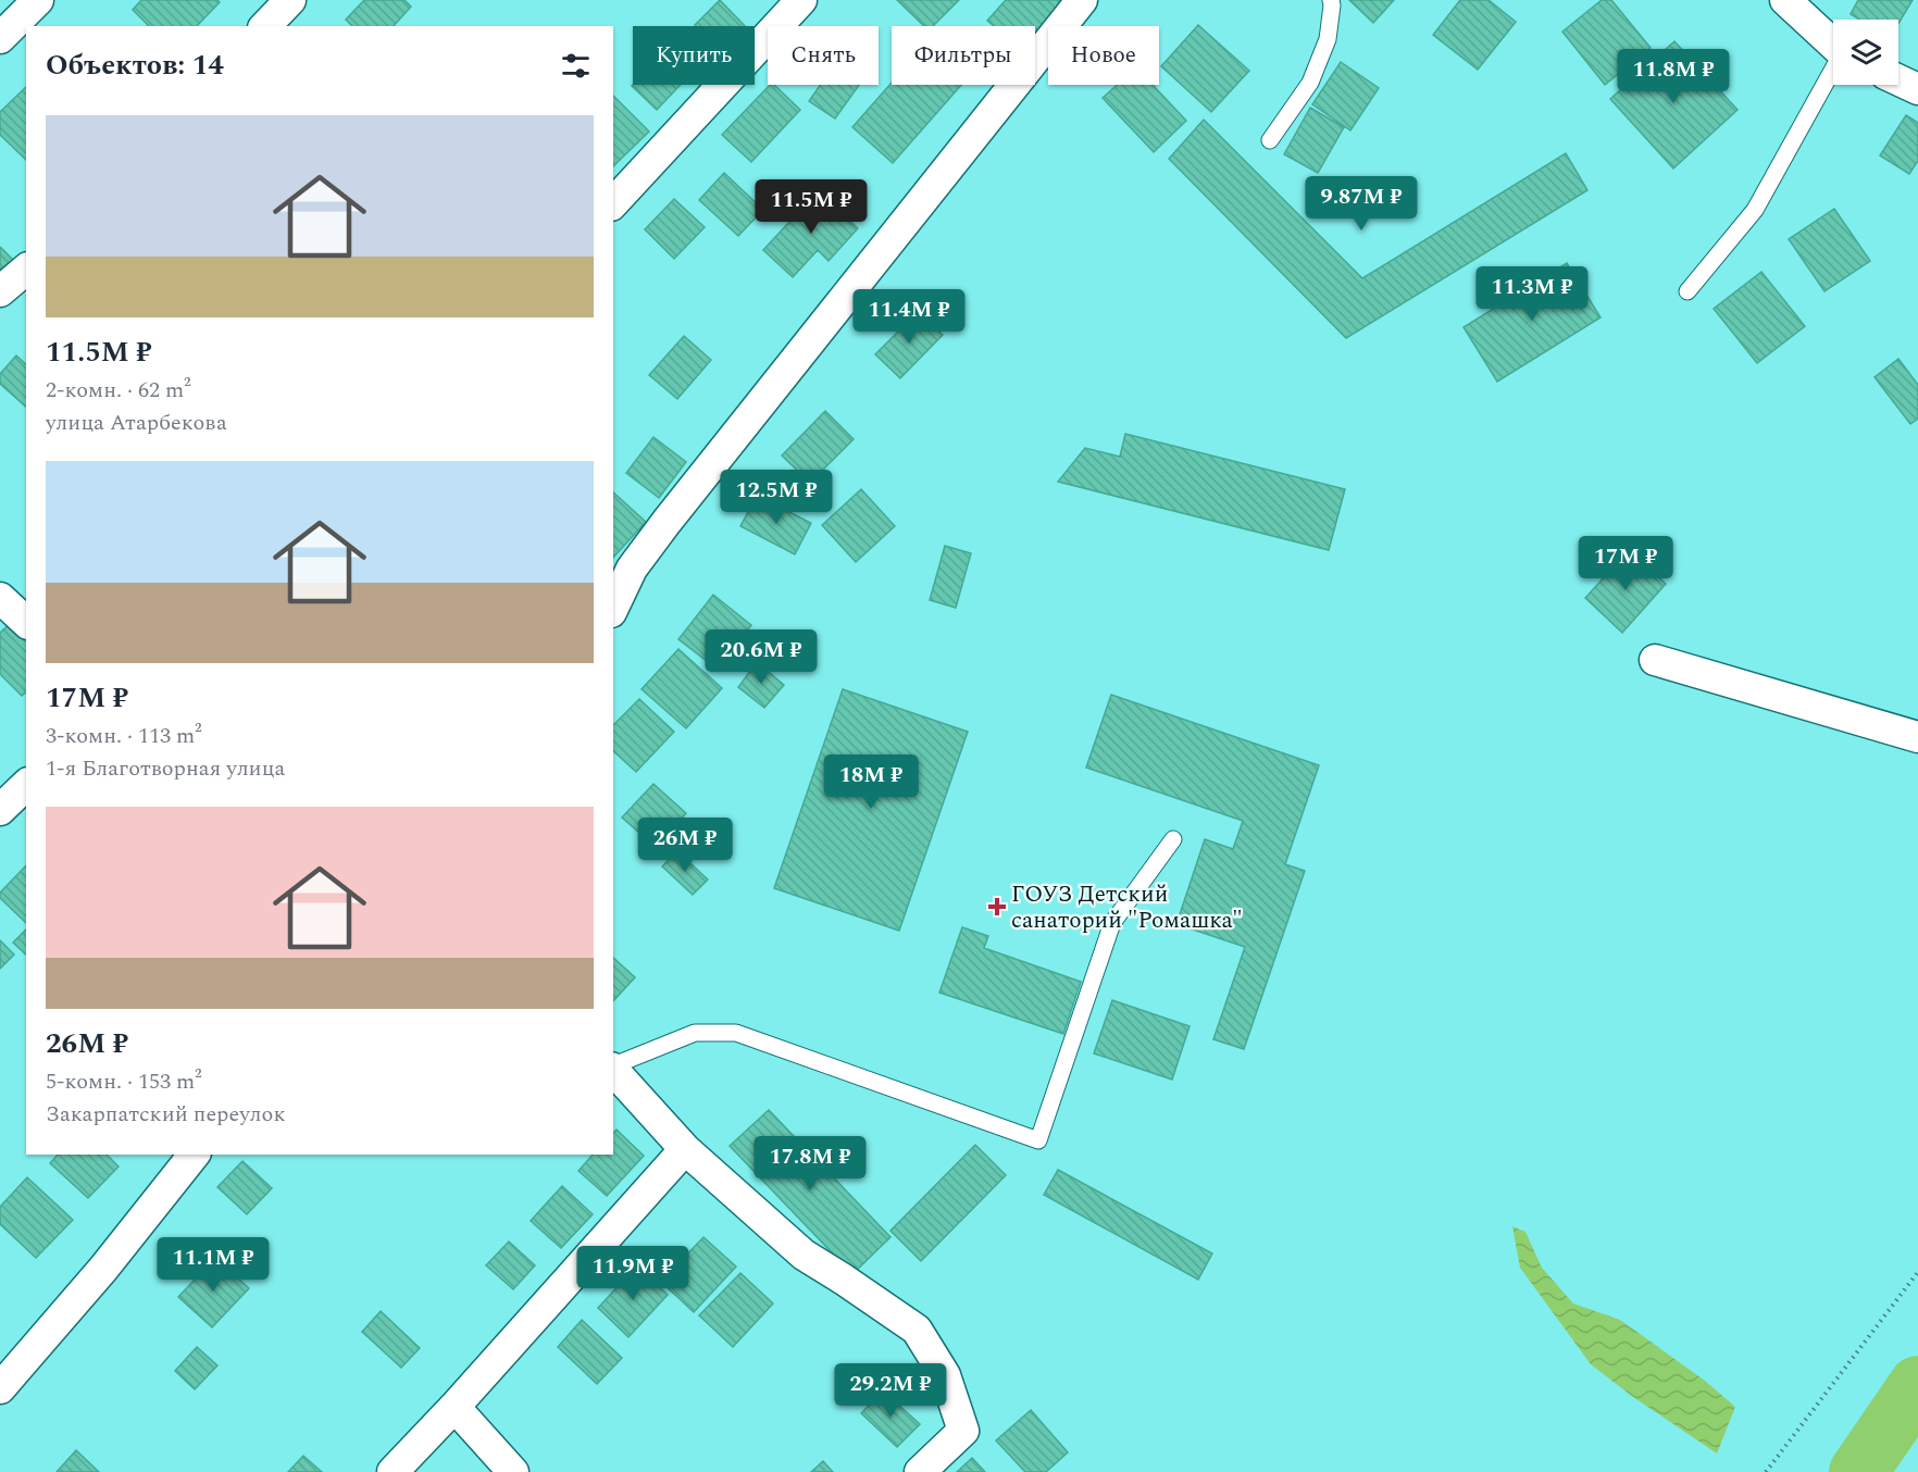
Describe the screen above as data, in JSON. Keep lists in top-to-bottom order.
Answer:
{
  "places": {
    "health": ["ГОУЗ Детский санаторий \"Ромашка\""]
  },
  "page": {
    "chip": [
      "Купить",
      "Снять",
      "Фильтры",
      "Новое"
    ],
    "heading": "Объектов: 14",
    "price": [
      "11.8M ₽",
      "9.87M ₽",
      "11.5M ₽",
      "11.3M ₽",
      "11.4M ₽",
      "12.5M ₽",
      "17M ₽",
      "20.6M ₽",
      "18M ₽",
      "26M ₽",
      "17.8M ₽",
      "11.1M ₽",
      "11.9M ₽",
      "29.2M ₽"
    ],
    "list": [
      {
        "name": "11.5M ₽",
        "note": "2-комн. · 62 m² · улица Атарбекова"
      },
      {
        "name": "17M ₽",
        "note": "3-комн. · 113 m² · 1-я Благотворная улица"
      },
      {
        "name": "26M ₽",
        "note": "5-комн. · 153 m² · Закарпатский переулок"
      }
    ]
  }
}
